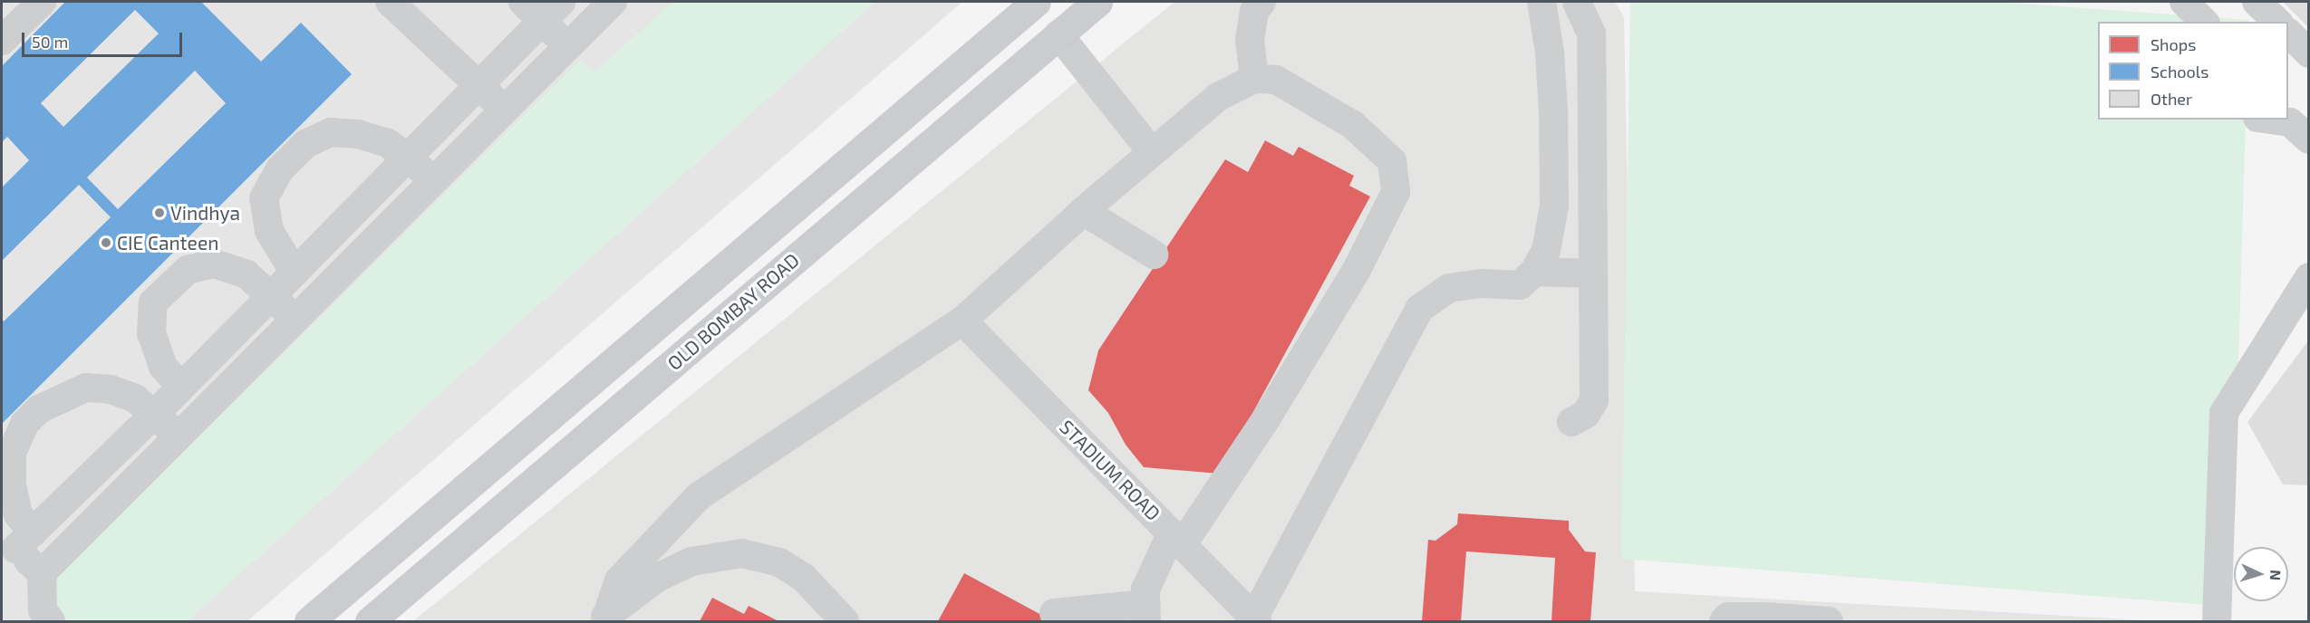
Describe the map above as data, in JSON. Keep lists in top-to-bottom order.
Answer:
{
  "streets": {
    "main road": ["OLD BOMBAY ROAD"],
    "lane": ["STADIUM ROAD"]
  },
  "places": ["Vindhya", "CIE Canteen"],
  "legend": ["Shops", "Schools", "Other"],
  "scale_bar": "50 m",
  "north": "right"
}
